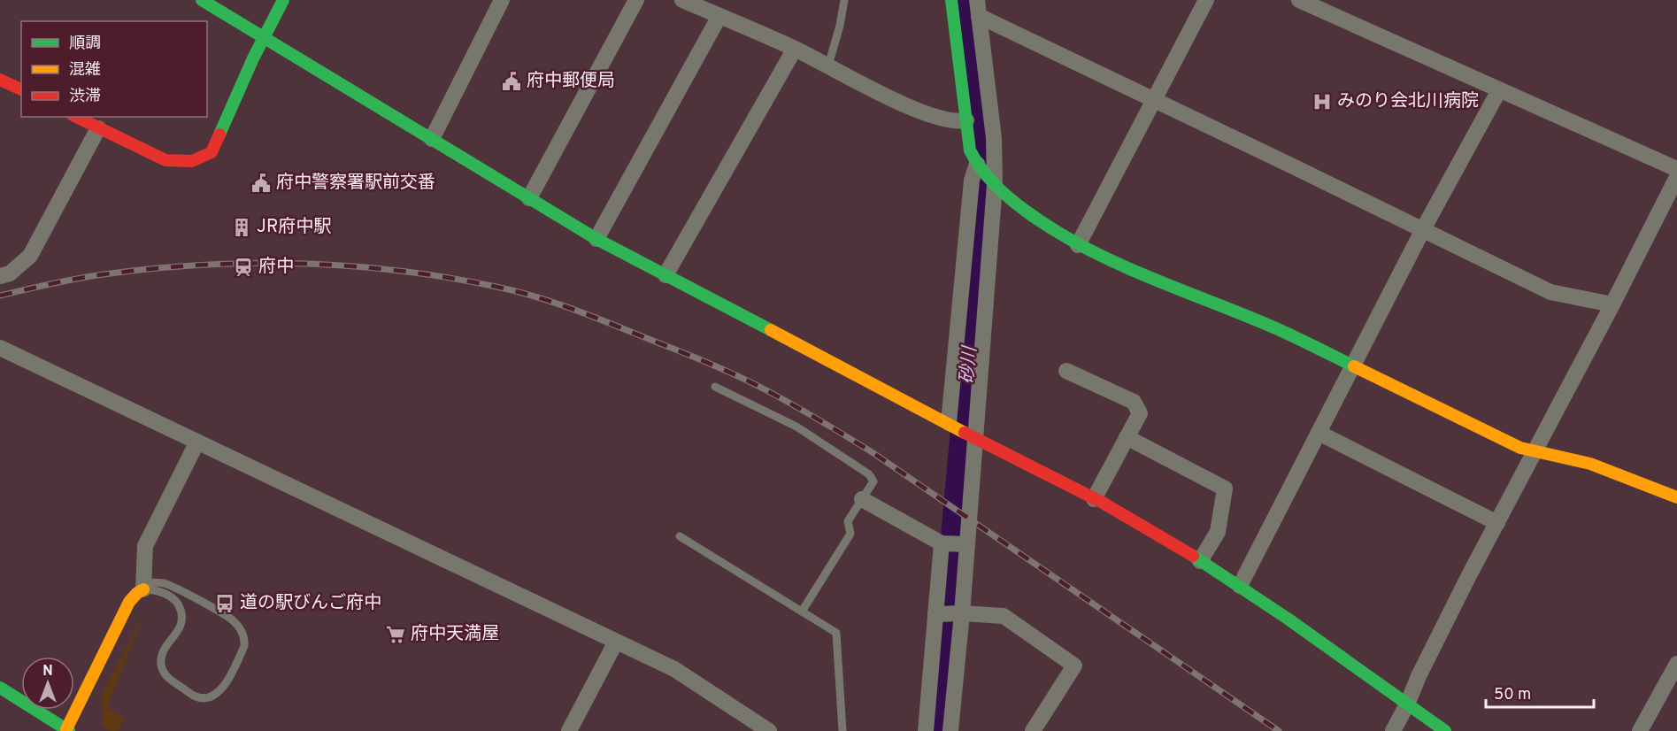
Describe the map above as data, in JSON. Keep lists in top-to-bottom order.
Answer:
{
  "water": ["砂川"],
  "places": {
    "public building": ["府中郵便局", "府中警察署駅前交番"],
    "hospital": ["みのり会北川病院"],
    "building": ["JR府中駅"],
    "station": ["府中"],
    "bus stop": ["道の駅びんご府中"],
    "supermarket": ["府中天満屋"]
  },
  "legend": ["順調", "混雑", "渋滞"],
  "scale_bar": "50 m",
  "north": "top"
}
